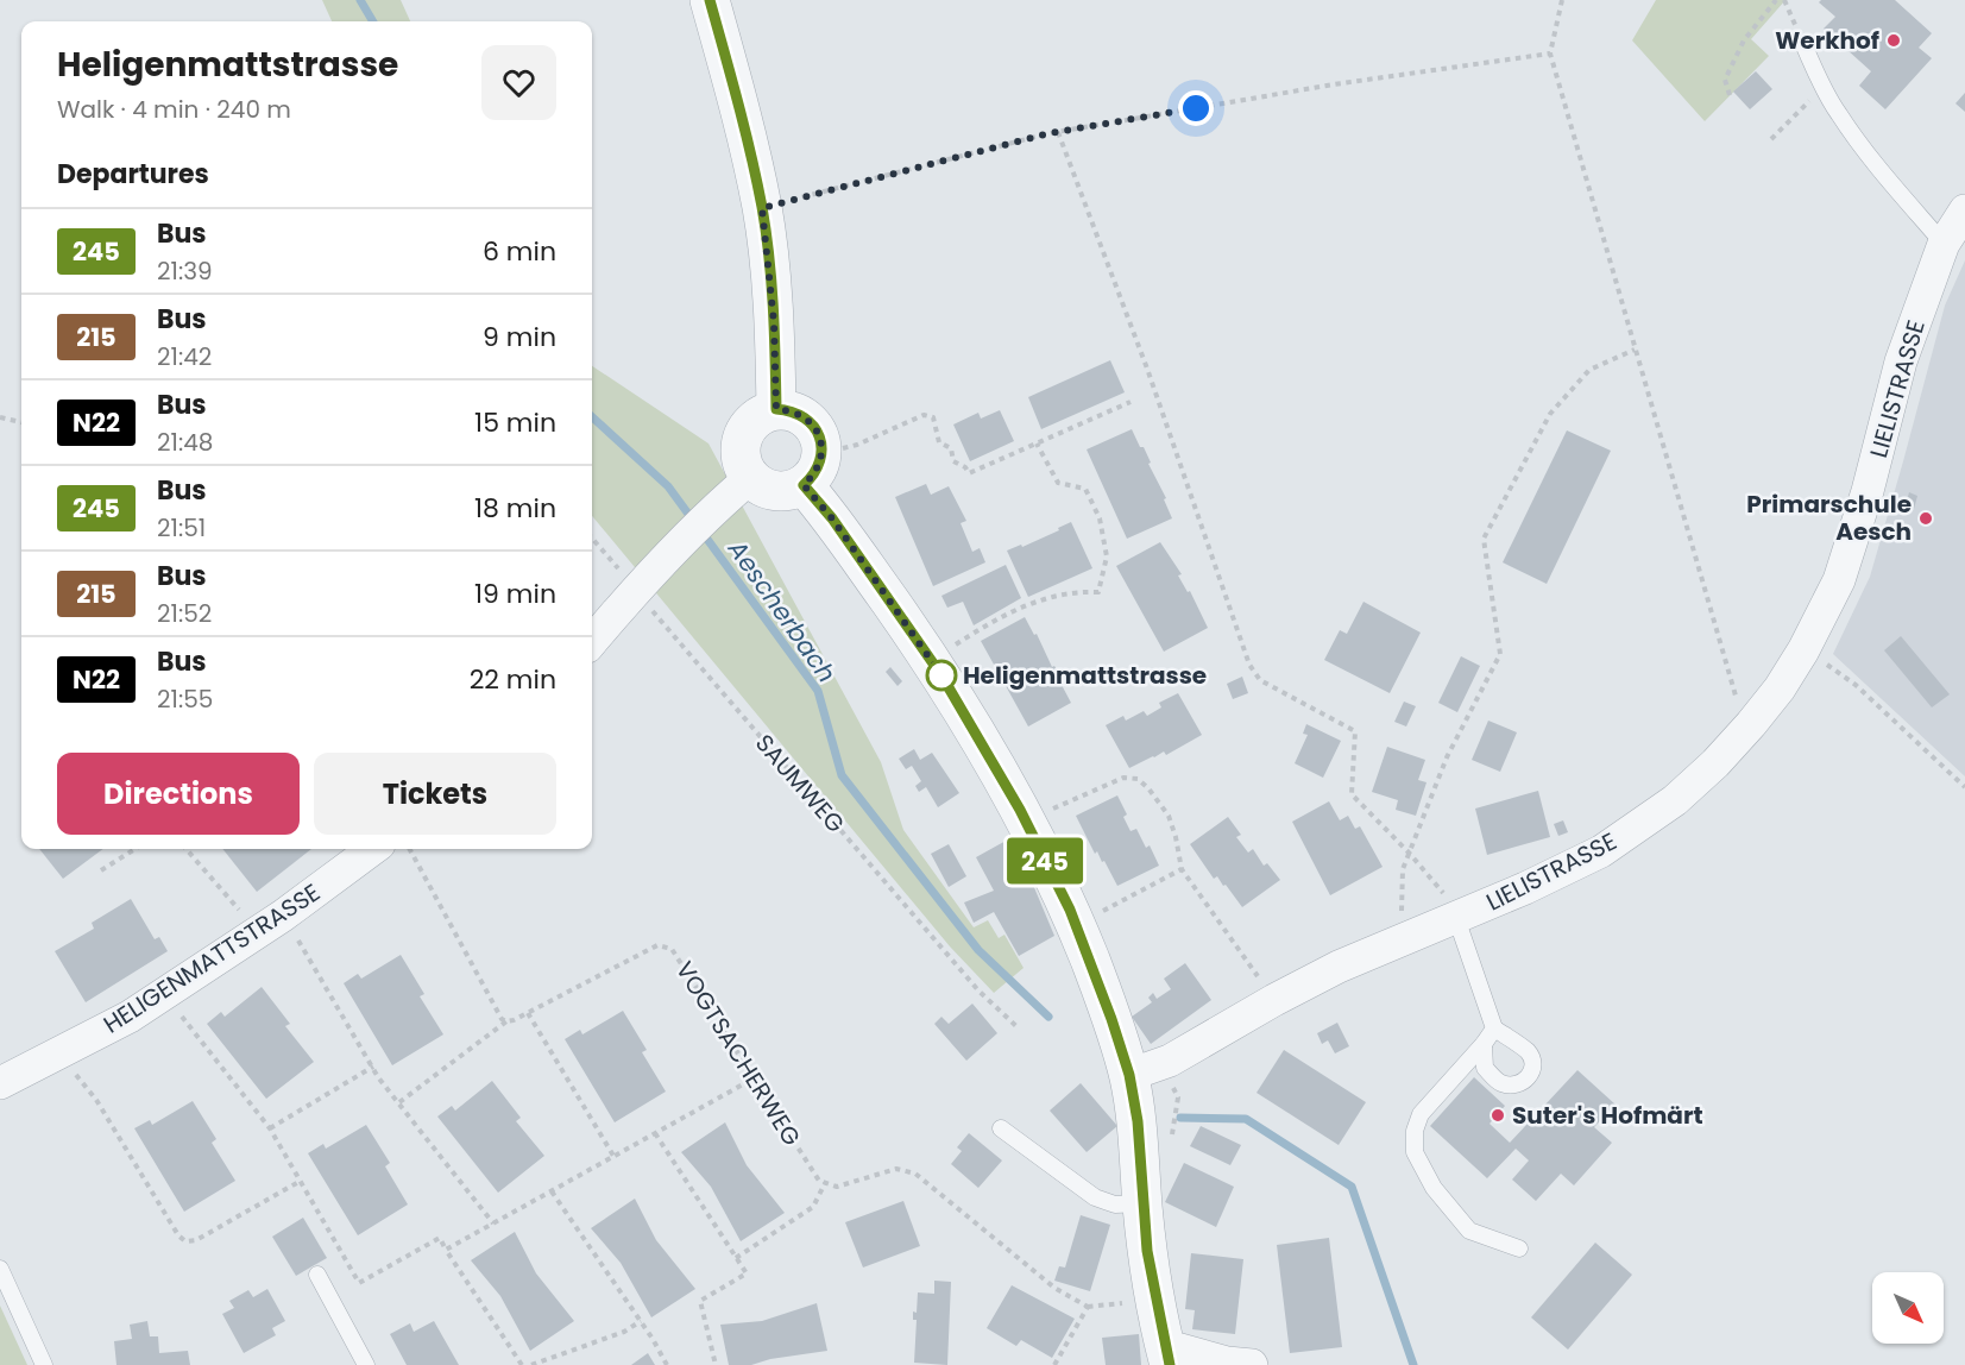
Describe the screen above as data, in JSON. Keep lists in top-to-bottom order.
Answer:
{
  "streets": {
    "street": ["LIELISTRASSE", "HELIGENMATTSTRASSE"],
    "path": ["SAUMWEG", "VOGTSACHERWEG"]
  },
  "water": ["Aescherbach"],
  "places": [
    "Werkhof",
    "Primarschule Aesch",
    "Heligenmattstrasse",
    "Suter's Hofmärt"
  ],
  "lines": ["bus line 245"],
  "north": "bottom right",
  "page": {
    "on_map": "245",
    "heading": [
      ["Heligenmattstrasse", "Walk · 4 min · 240 m"],
      "Departures"
    ],
    "list": [
      {
        "mark": "245",
        "name": "Bus",
        "note": "21:39",
        "value": "6 min"
      },
      {
        "mark": "215",
        "name": "Bus",
        "note": "21:42",
        "value": "9 min"
      },
      {
        "mark": "N22",
        "name": "Bus",
        "note": "21:48",
        "value": "15 min"
      },
      {
        "mark": "245",
        "name": "Bus",
        "note": "21:51",
        "value": "18 min"
      },
      {
        "mark": "215",
        "name": "Bus",
        "note": "21:52",
        "value": "19 min"
      },
      {
        "mark": "N22",
        "name": "Bus",
        "note": "21:55",
        "value": "22 min"
      }
    ],
    "buttons": ["Directions", "Tickets"]
  }
}
